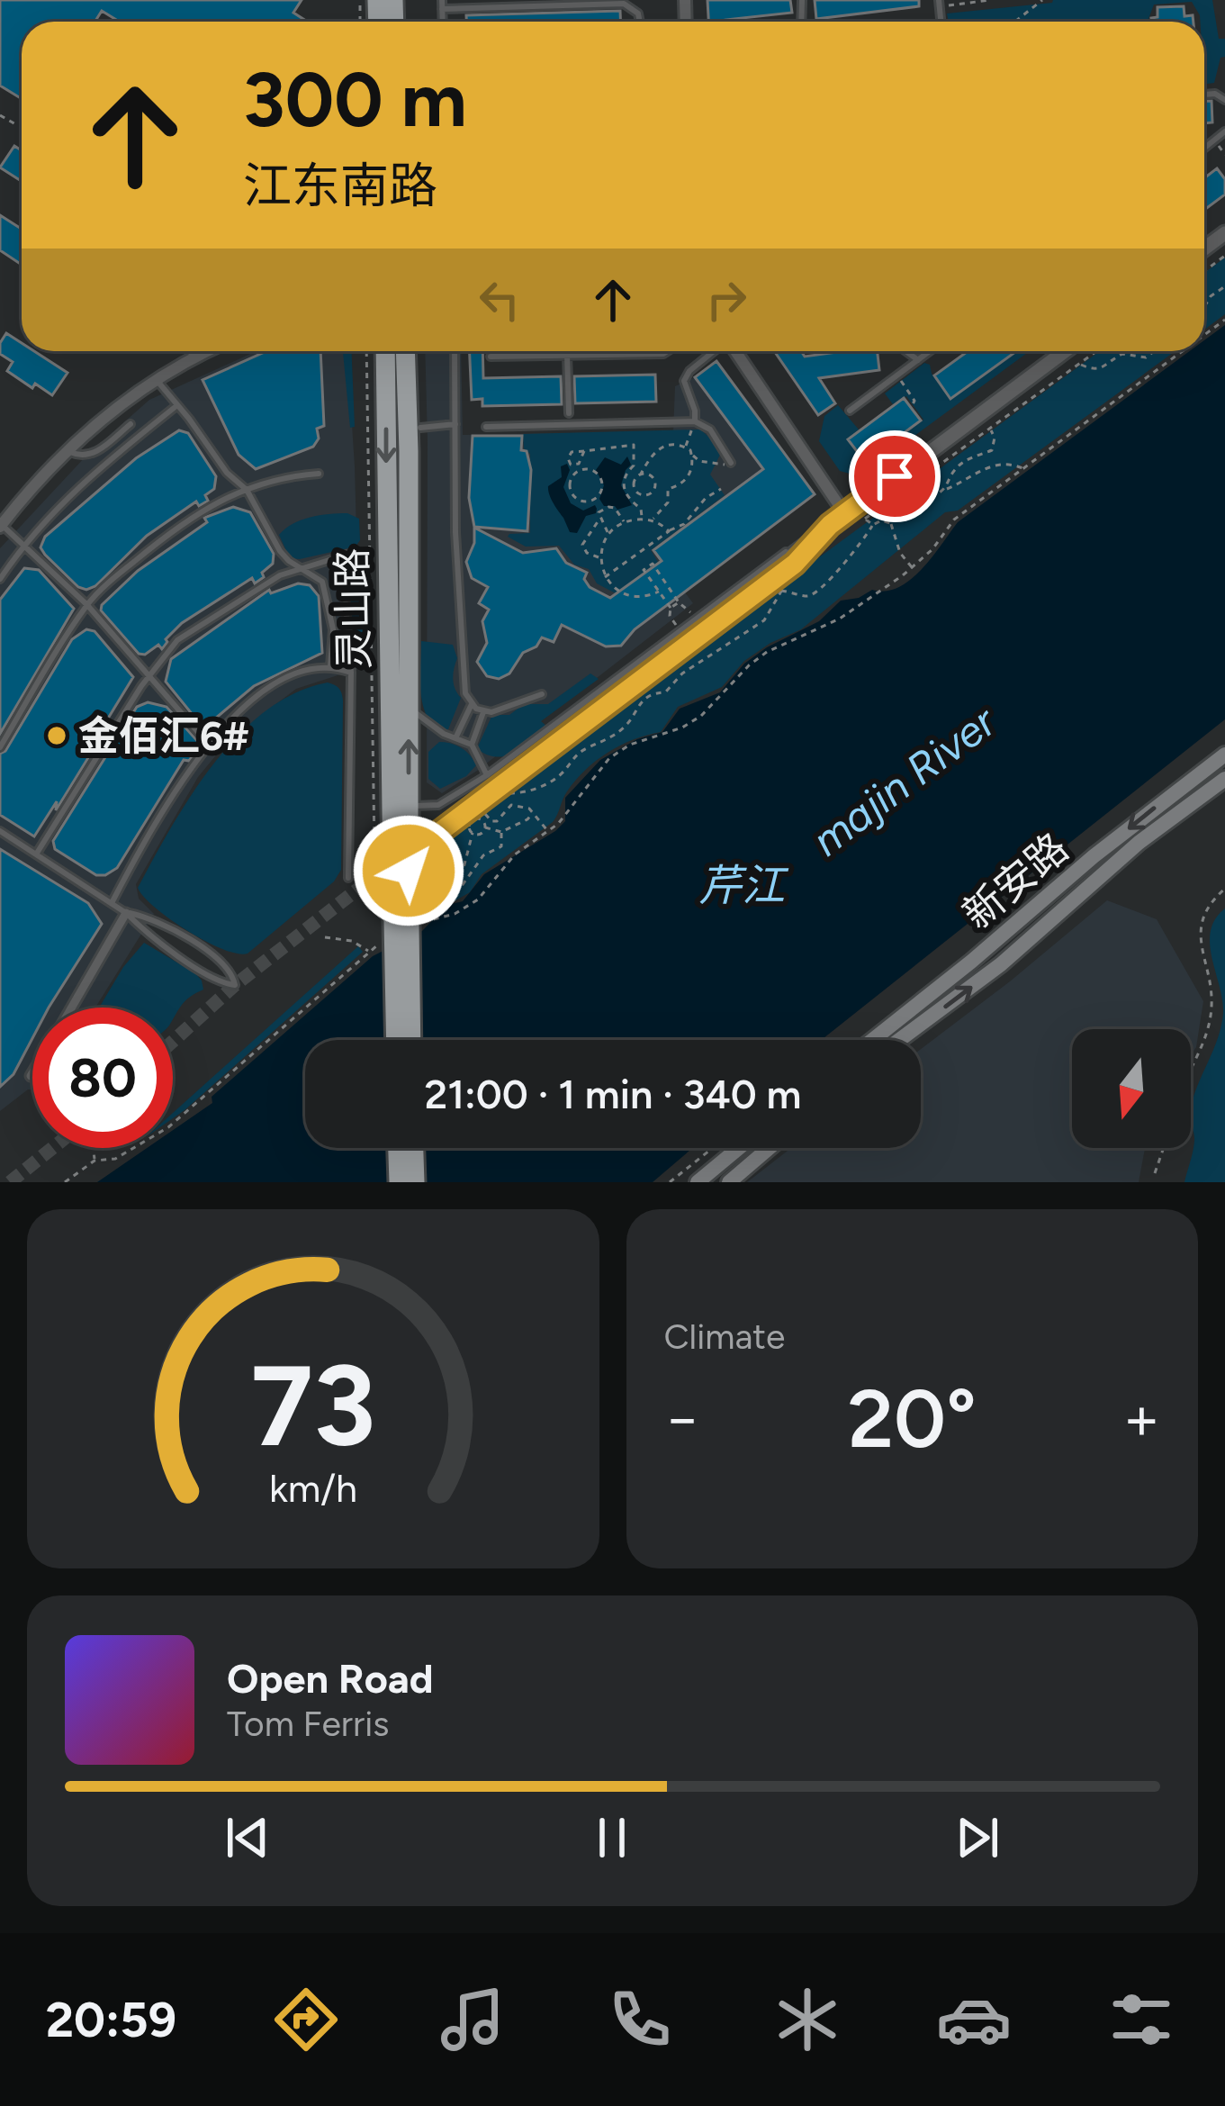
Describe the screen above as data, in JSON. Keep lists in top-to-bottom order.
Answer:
{
  "streets": {
    "highway": ["灵山路"],
    "main road": ["新安路"]
  },
  "water": ["majin River", "芹江"],
  "places": ["金佰汇6#"],
  "north": "bottom",
  "page": {
    "turn": ["300 m", "江东南路"],
    "limit": "80",
    "trip": "21:00 · 1 min · 340 m",
    "tile": "Climate",
    "heat": ["−", "20°", "+"],
    "song": ["Open Road", "Tom Ferris"],
    "tabs": "20:59",
    "gauge": ["73", "km/h"]
  }
}
